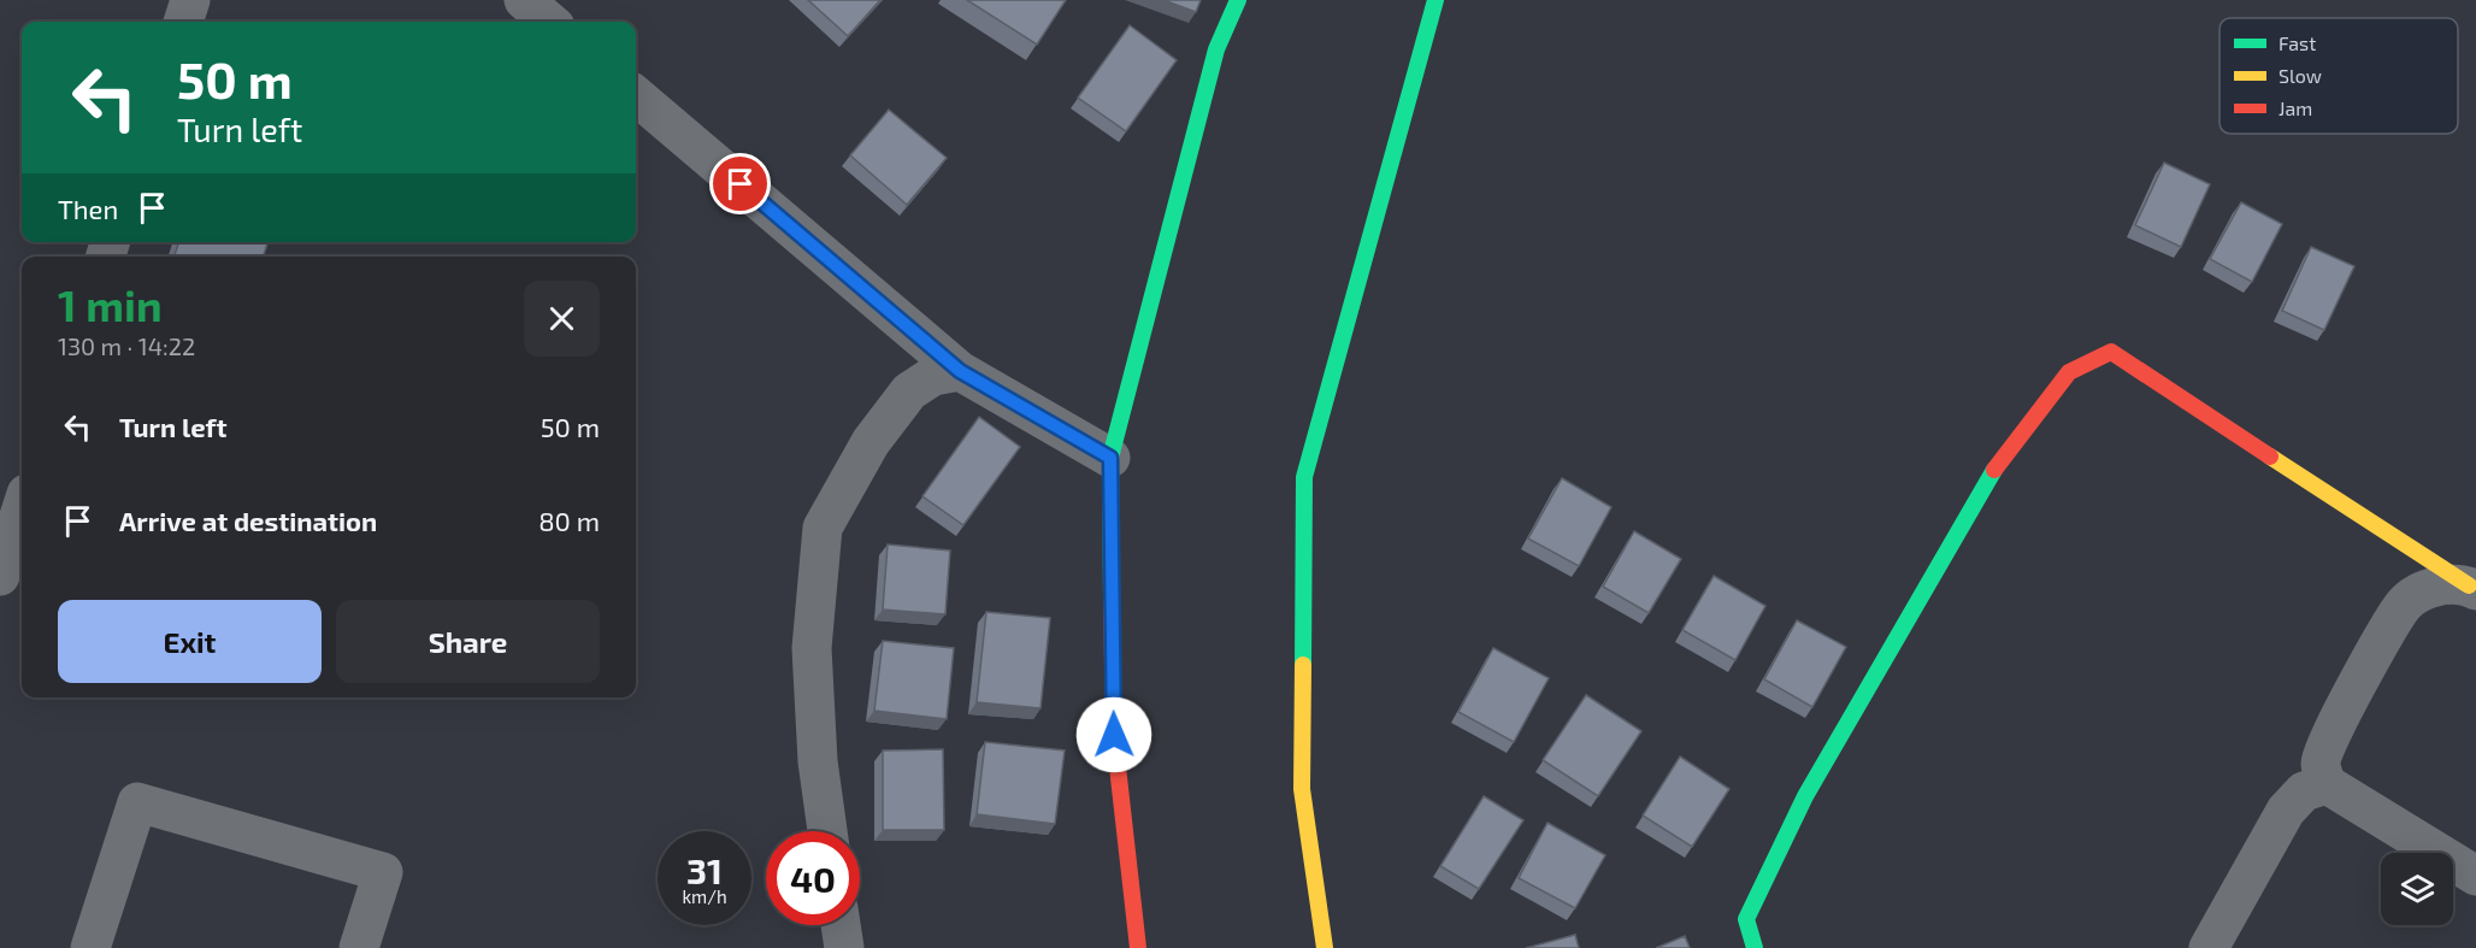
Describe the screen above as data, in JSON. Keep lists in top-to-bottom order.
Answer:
{
  "legend": ["Fast", "Slow", "Jam"],
  "page": {
    "turn": ["50 m", "Turn left"],
    "then": "Then",
    "heading": ["1 min", "130 m · 14:22"],
    "list": [
      {
        "name": "Turn left",
        "value": "50 m"
      },
      {
        "name": "Arrive at destination",
        "value": "80 m"
      }
    ],
    "buttons": ["Exit", "Share"],
    "speed": "31 km/h",
    "limit": "40"
  }
}
